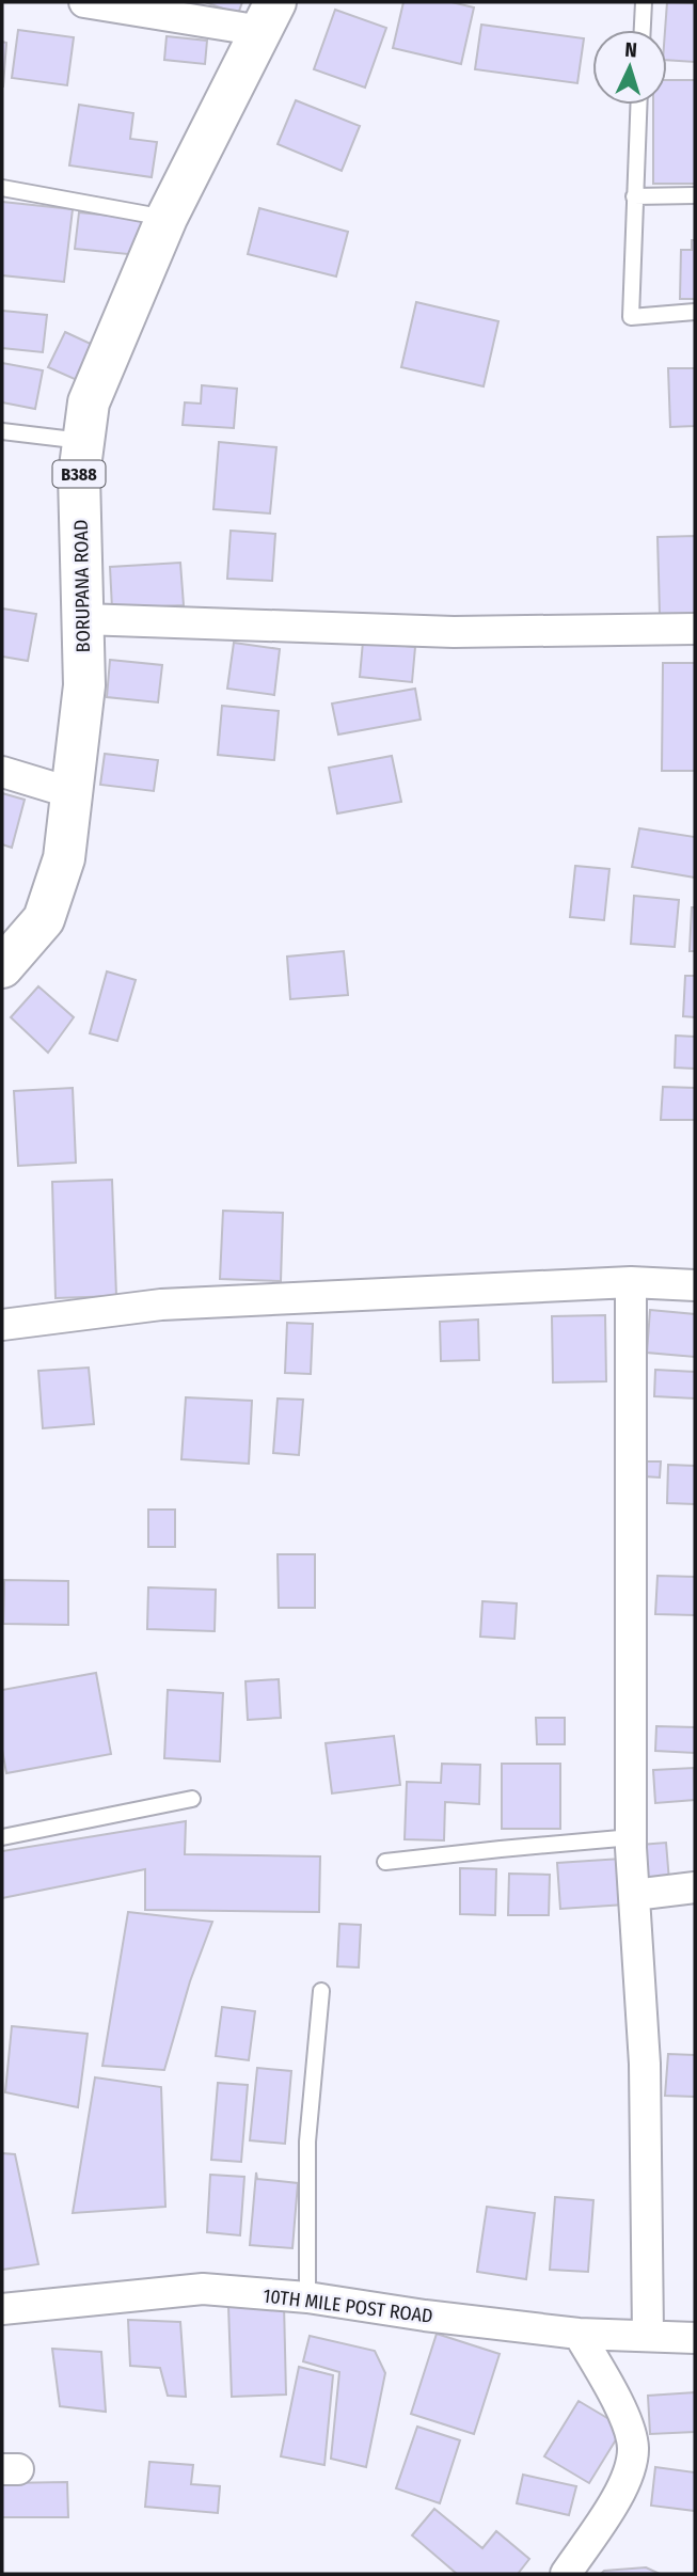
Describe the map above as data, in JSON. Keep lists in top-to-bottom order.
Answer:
{
  "streets": {
    "main road": ["B388", "BORUPANA ROAD"],
    "street": ["10TH MILE POST ROAD"]
  },
  "north": "top"
}
